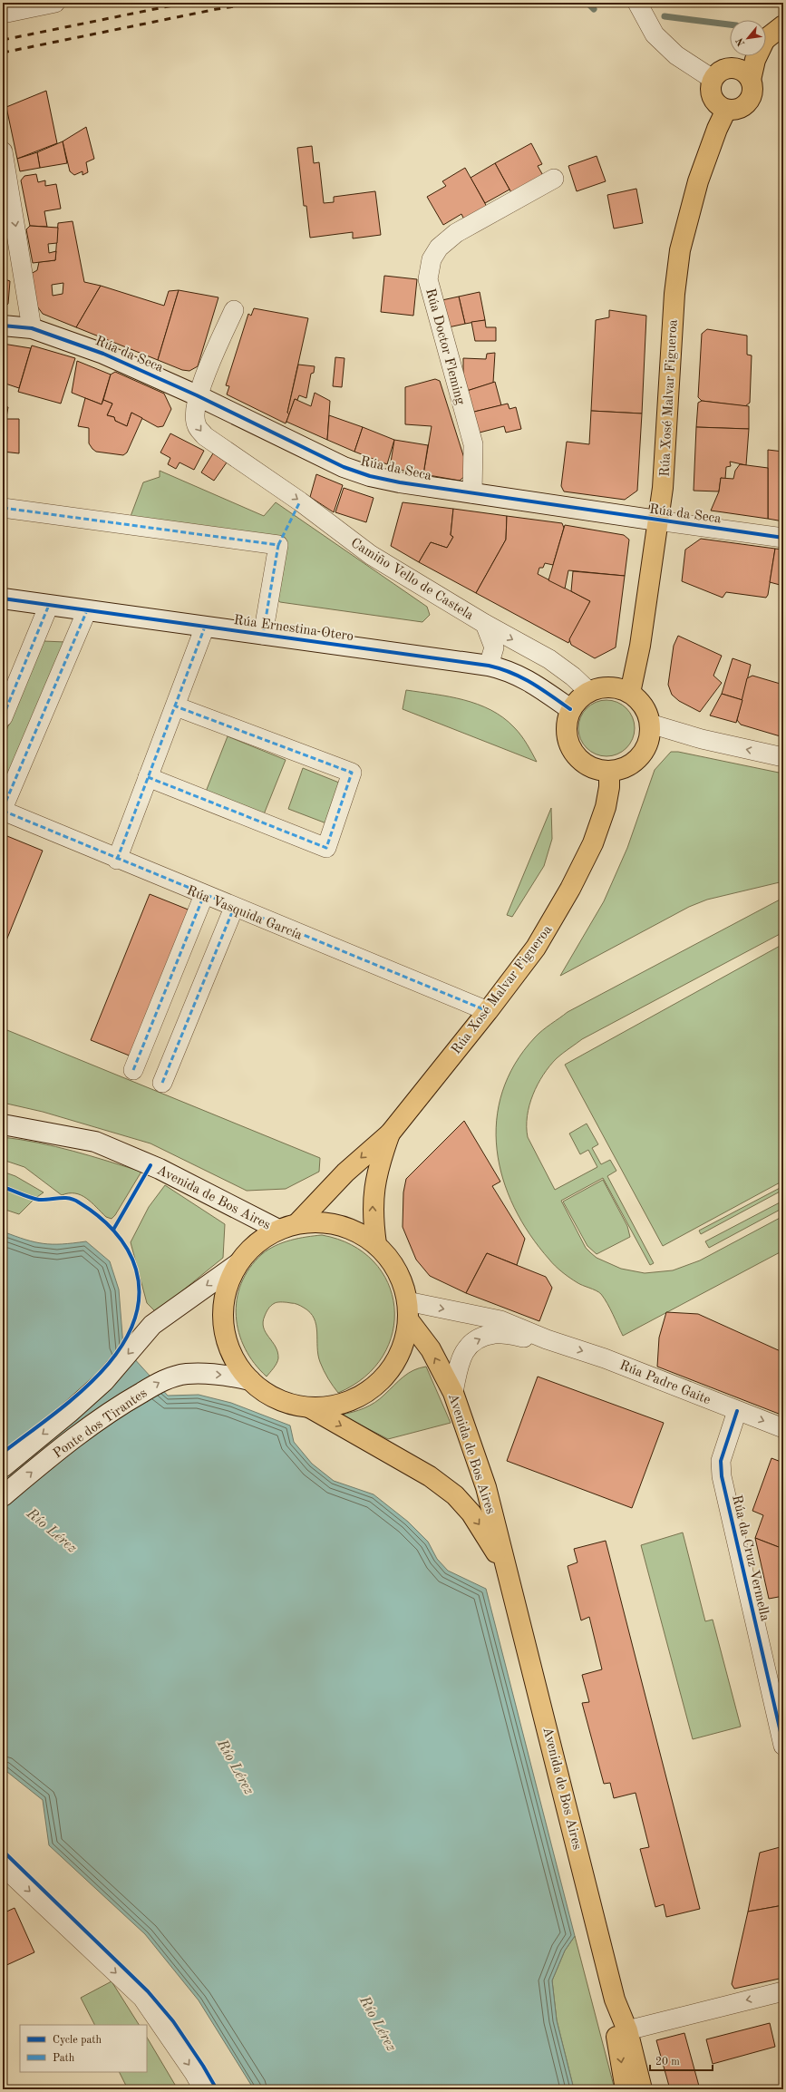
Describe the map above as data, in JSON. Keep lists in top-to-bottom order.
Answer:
{
  "streets": {
    "main road": ["Rúa Xosé Malvar Figueroa", "Avenida de Bos Aires"],
    "street": [
      "Rúa Doctor Fleming",
      "Rúa da Seca",
      "Camiño Vello de Castela",
      "Rúa Ernestina Otero",
      "Rúa Vasquida García",
      "Rúa Padre Gaite",
      "Ponte dos Tirantes",
      "Rúa da Cruz Vermella"
    ]
  },
  "crossings": [
    ["Rúa Doctor Fleming", "Rúa da Seca"],
    ["Rúa da Seca", "Rúa Xosé Malvar Figueroa"],
    ["Rúa da Seca", "Camiño Vello de Castela"],
    ["Rúa Xosé Malvar Figueroa", "Camiño Vello de Castela"],
    ["Rúa Xosé Malvar Figueroa", "Rúa Ernestina Otero"],
    ["Rúa Xosé Malvar Figueroa", "Rúa Vasquida García"],
    ["Camiño Vello de Castela", "Rúa Ernestina Otero"],
    ["Avenida de Bos Aires", "Rúa Padre Gaite"],
    ["Rúa Padre Gaite", "Rúa da Cruz Vermella"]
  ],
  "one_way": ["Camiño Vello de Castela", "Rúa Padre Gaite"],
  "water": ["Río Lérez"],
  "legend": ["Cycle path", "Path"],
  "scale_bar": "20 m",
  "north": "bottom left"
}
